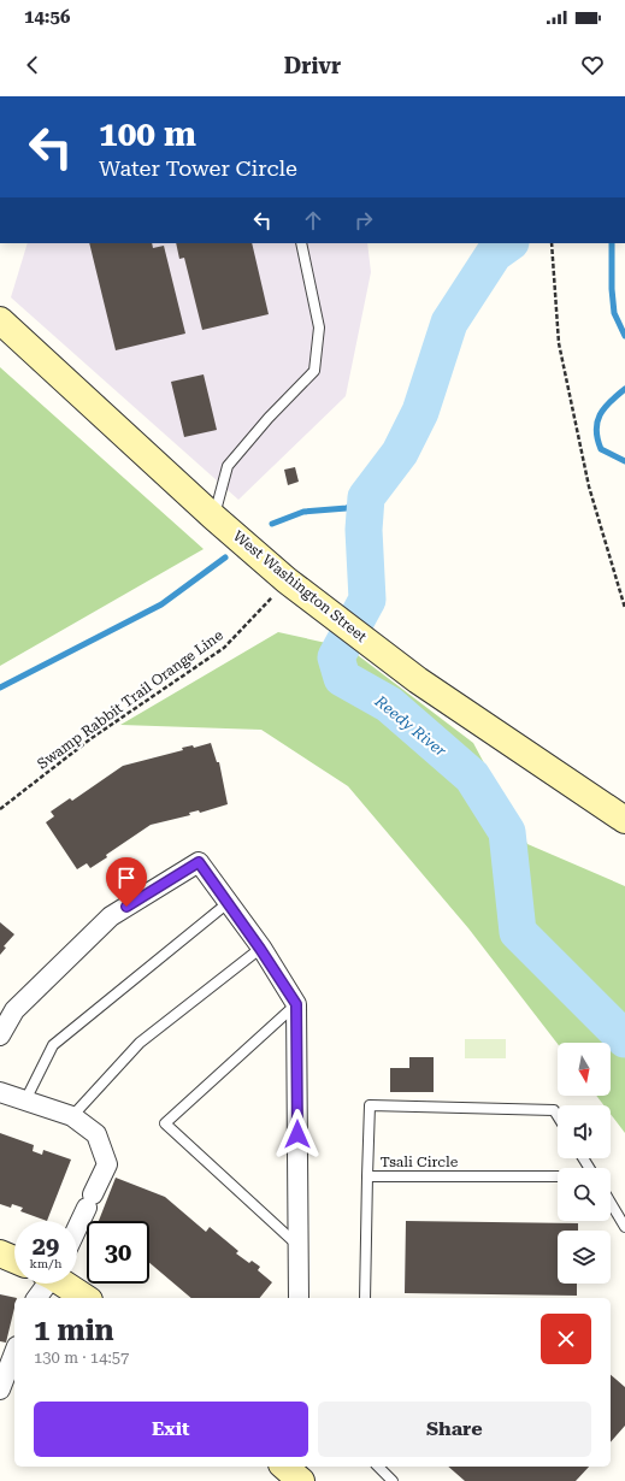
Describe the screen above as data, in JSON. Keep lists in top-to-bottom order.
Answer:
{
  "streets": {
    "street": ["West Washington Street"],
    "lane": ["Tsali Circle"],
    "path": ["Swamp Rabbit Trail Orange Line"]
  },
  "crossings": [
    ["West Washington Street", "Swamp Rabbit Trail Orange Line"]
  ],
  "water": ["Reedy River"],
  "north": "bottom",
  "page": {
    "status": "14:56",
    "header": "Drivr",
    "turn": ["100 m", "Water Tower Circle"],
    "speed": "29 km/h",
    "limit": "30",
    "heading": ["1 min", "130 m · 14:57"],
    "buttons": ["Exit", "Share"]
  }
}
